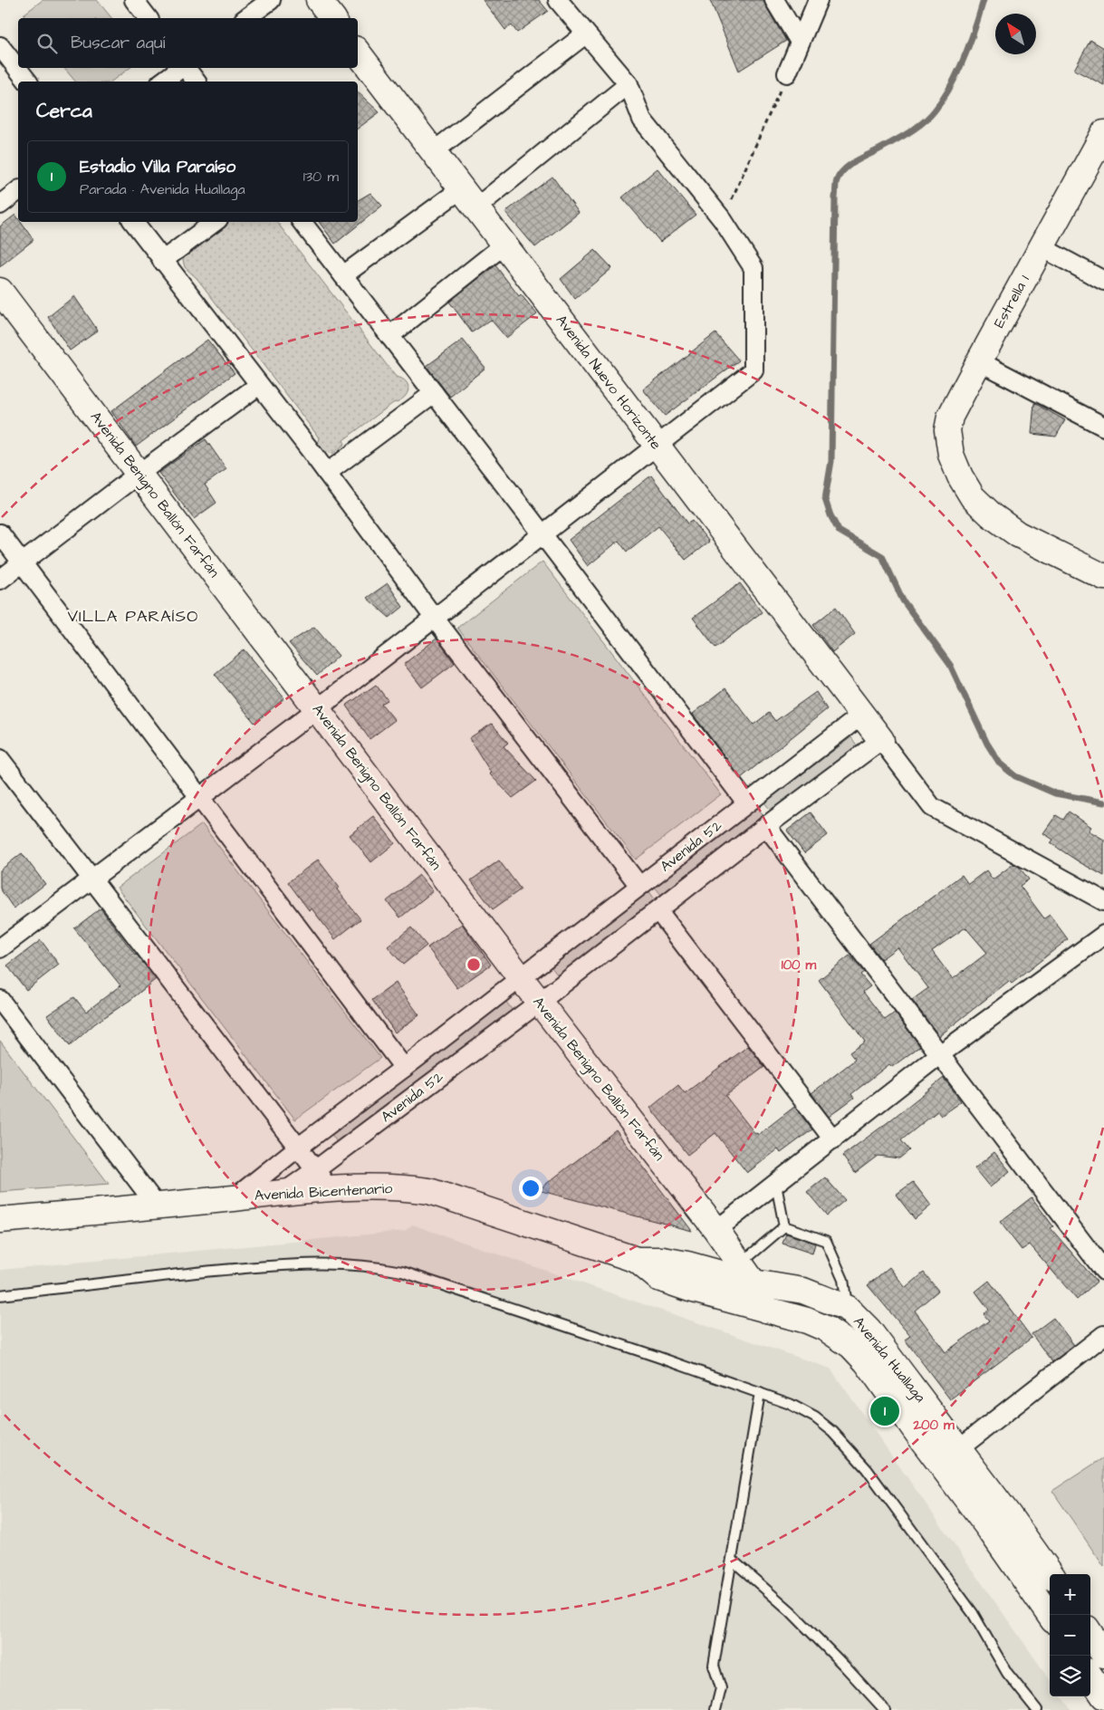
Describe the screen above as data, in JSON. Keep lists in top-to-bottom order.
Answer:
{
  "streets": {
    "street": [
      "Estrella 1",
      "Avenida Nuevo Horizonte",
      "Avenida Benigno Ballón Farfán",
      "Avenida 52",
      "Avenida Bicentenario",
      "Avenida Huallaga"
    ]
  },
  "crossings": [
    ["Avenida Nuevo Horizonte", "Avenida 52"],
    ["Avenida Benigno Ballón Farfán", "Avenida 52"],
    ["Avenida Benigno Ballón Farfán", "Avenida Bicentenario"],
    ["Avenida Benigno Ballón Farfán", "Avenida Huallaga"],
    ["Avenida 52", "Avenida Bicentenario"],
    ["Avenida Bicentenario", "Avenida Huallaga"]
  ],
  "districts": ["VILLA PARAÍSO"],
  "north": "top left",
  "page": {
    "search": "Buscar aquí",
    "heading": "Cerca",
    "list": [
      {
        "mark": "1",
        "name": "Estadio Villa Paraíso",
        "note": "Parada · Avenida Huallaga",
        "value": "130 m"
      }
    ],
    "pins": "1",
    "map_buttons": ["+", "−"]
  },
  "rings": ["100 m", "200 m"]
}
